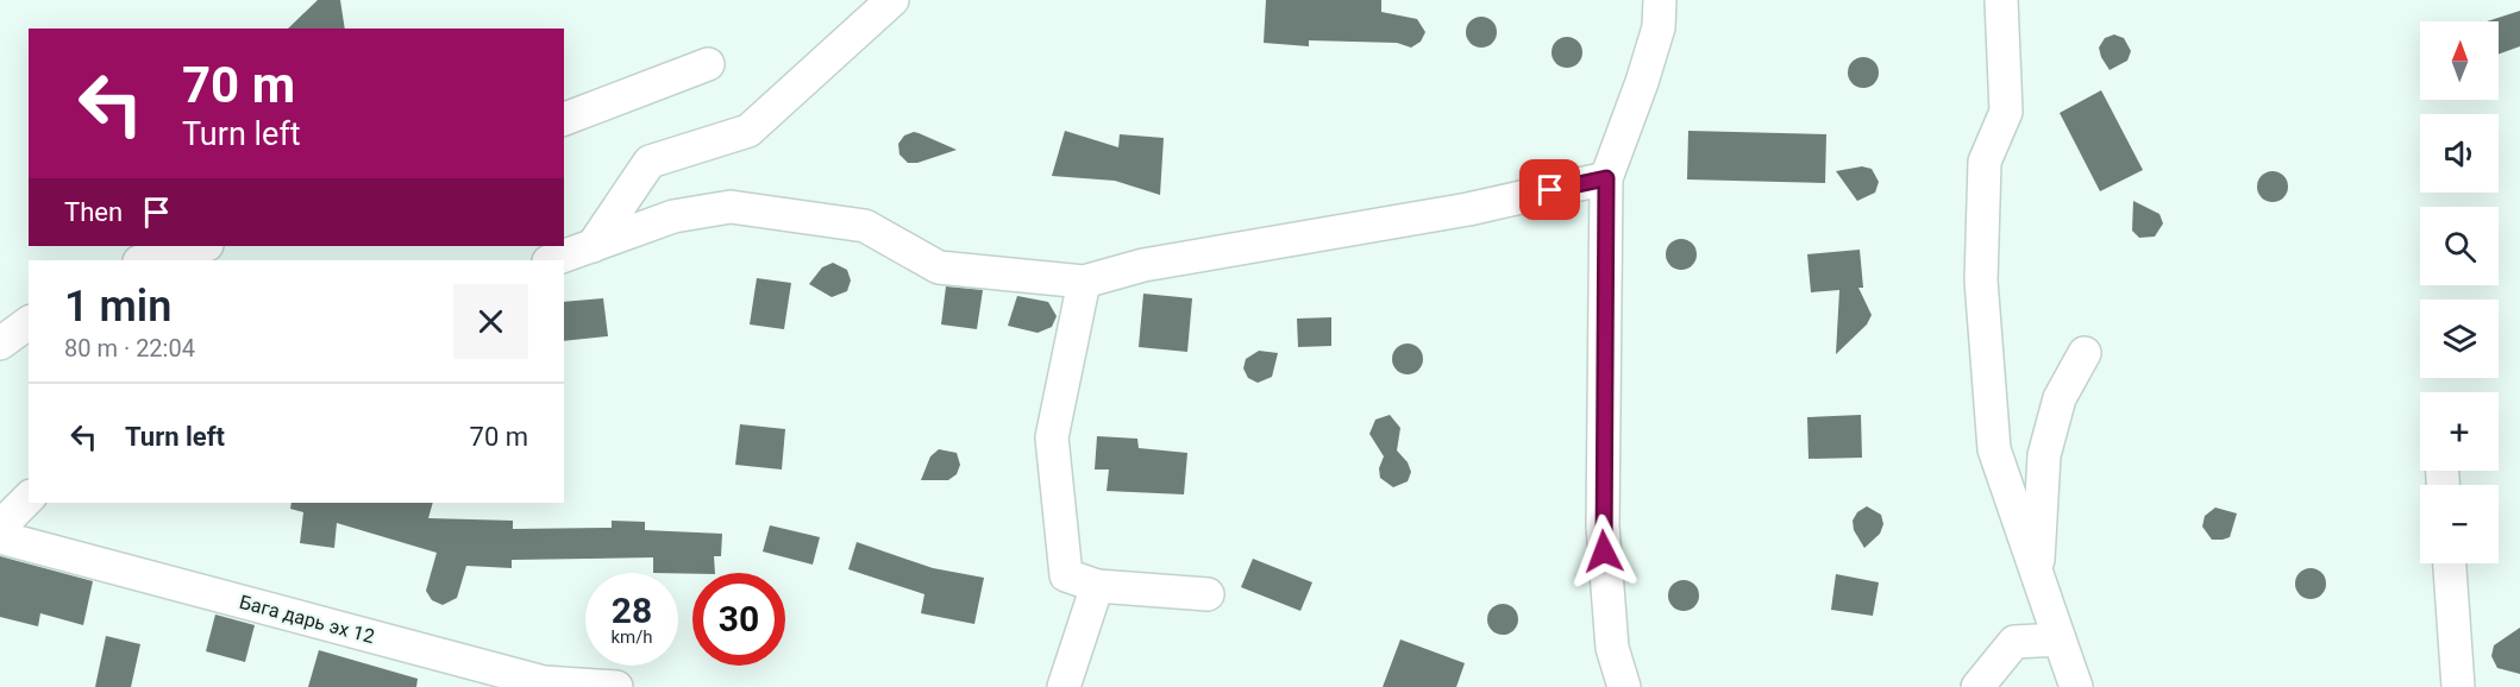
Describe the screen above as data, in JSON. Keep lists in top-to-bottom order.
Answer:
{
  "streets": {
    "street": ["Бага дарь эх 12"]
  },
  "north": "top",
  "page": {
    "map_buttons": ["+", "−"],
    "turn": ["70 m", "Turn left"],
    "then": "Then",
    "heading": ["1 min", "80 m · 22:04"],
    "list": [
      {
        "name": "Turn left",
        "value": "70 m"
      }
    ],
    "speed": "28 km/h",
    "limit": "30"
  }
}
